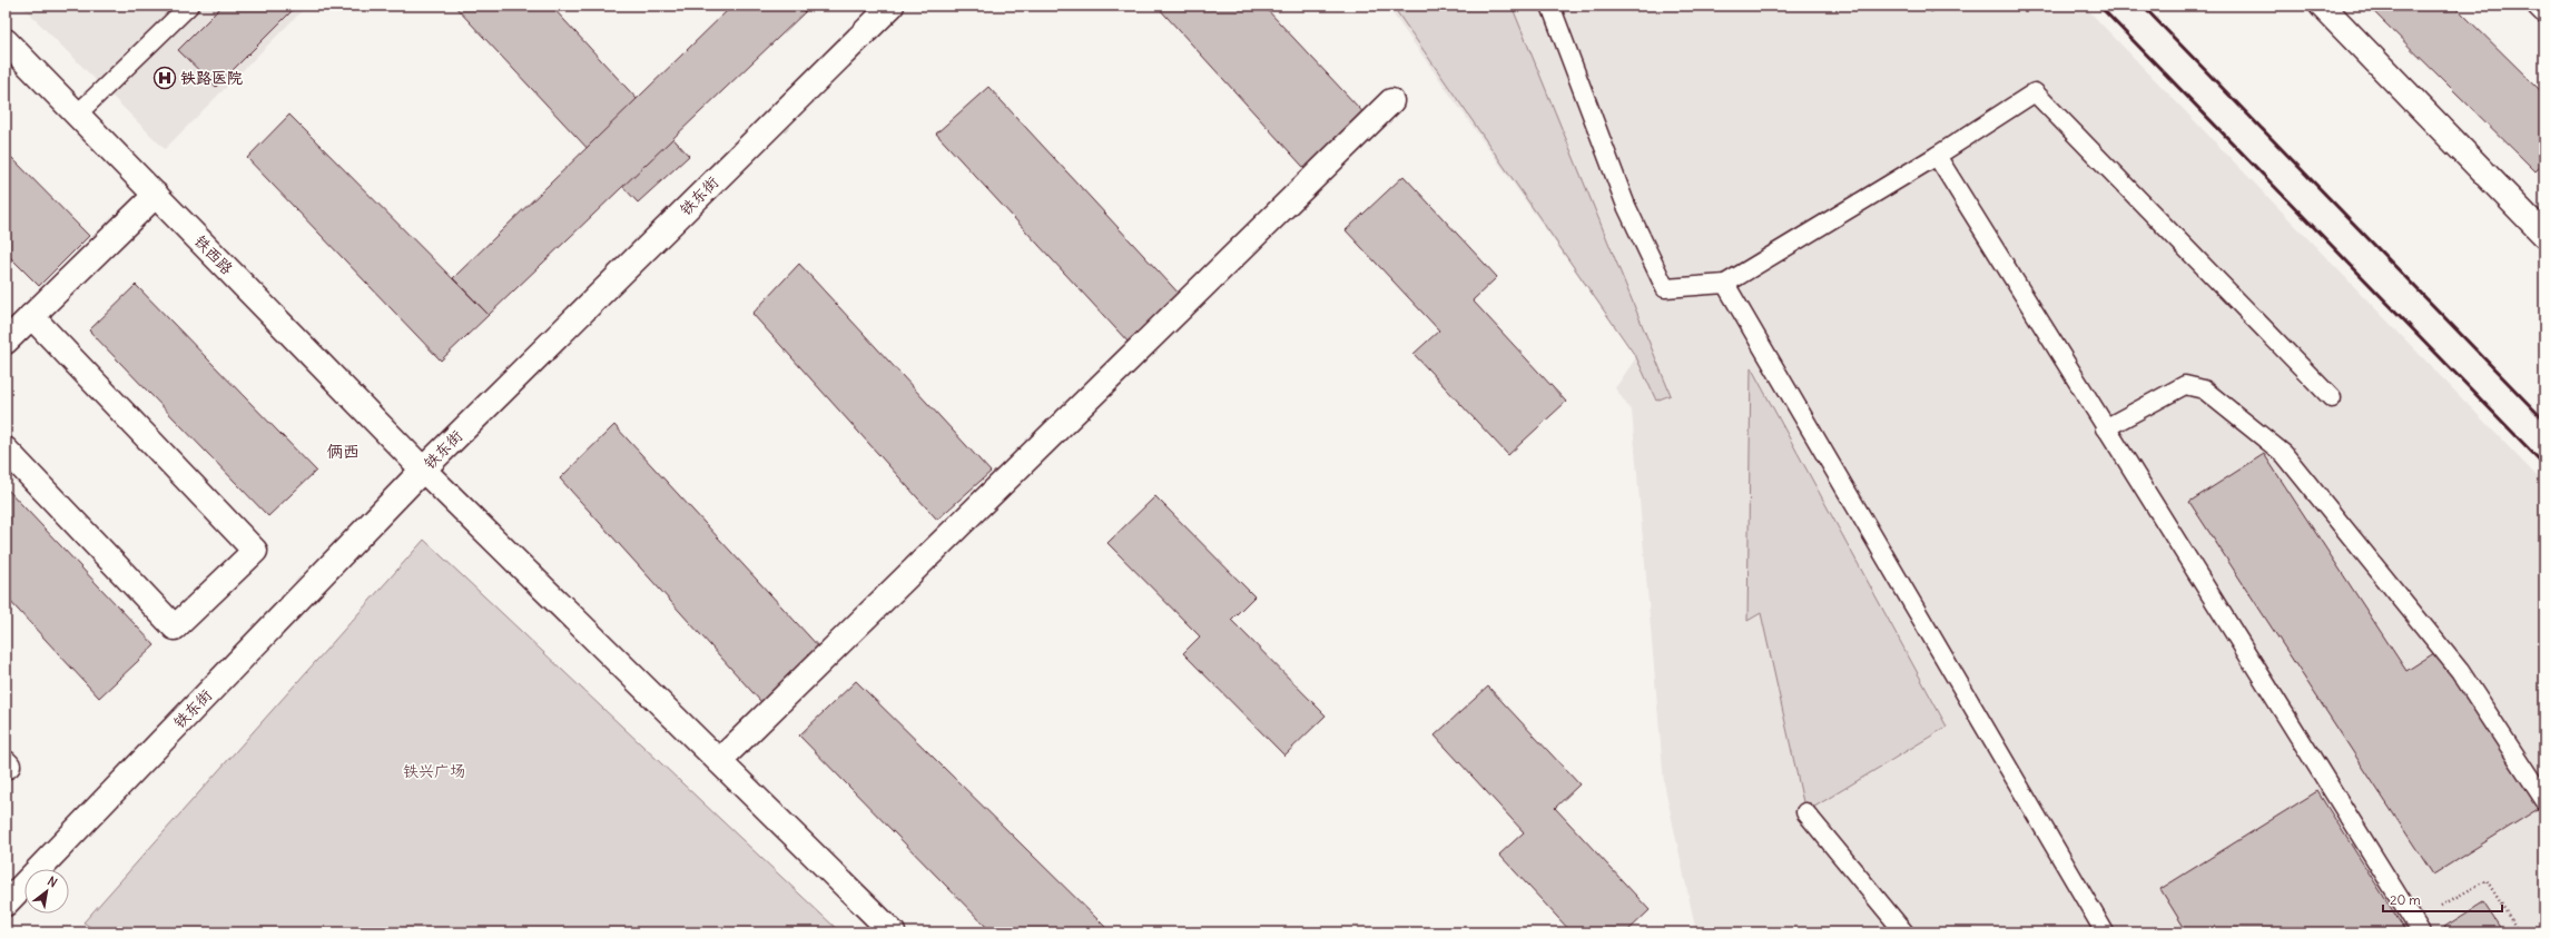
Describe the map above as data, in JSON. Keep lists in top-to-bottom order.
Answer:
{
  "streets": {
    "street": ["铁东街", "铁西路"]
  },
  "crossings": [
    ["铁东街", "铁西路"]
  ],
  "districts": ["俩西"],
  "parks": ["铁兴广场"],
  "places": {
    "hospital": ["铁路医院"]
  },
  "scale_bar": "20 m",
  "north": "top right"
}
